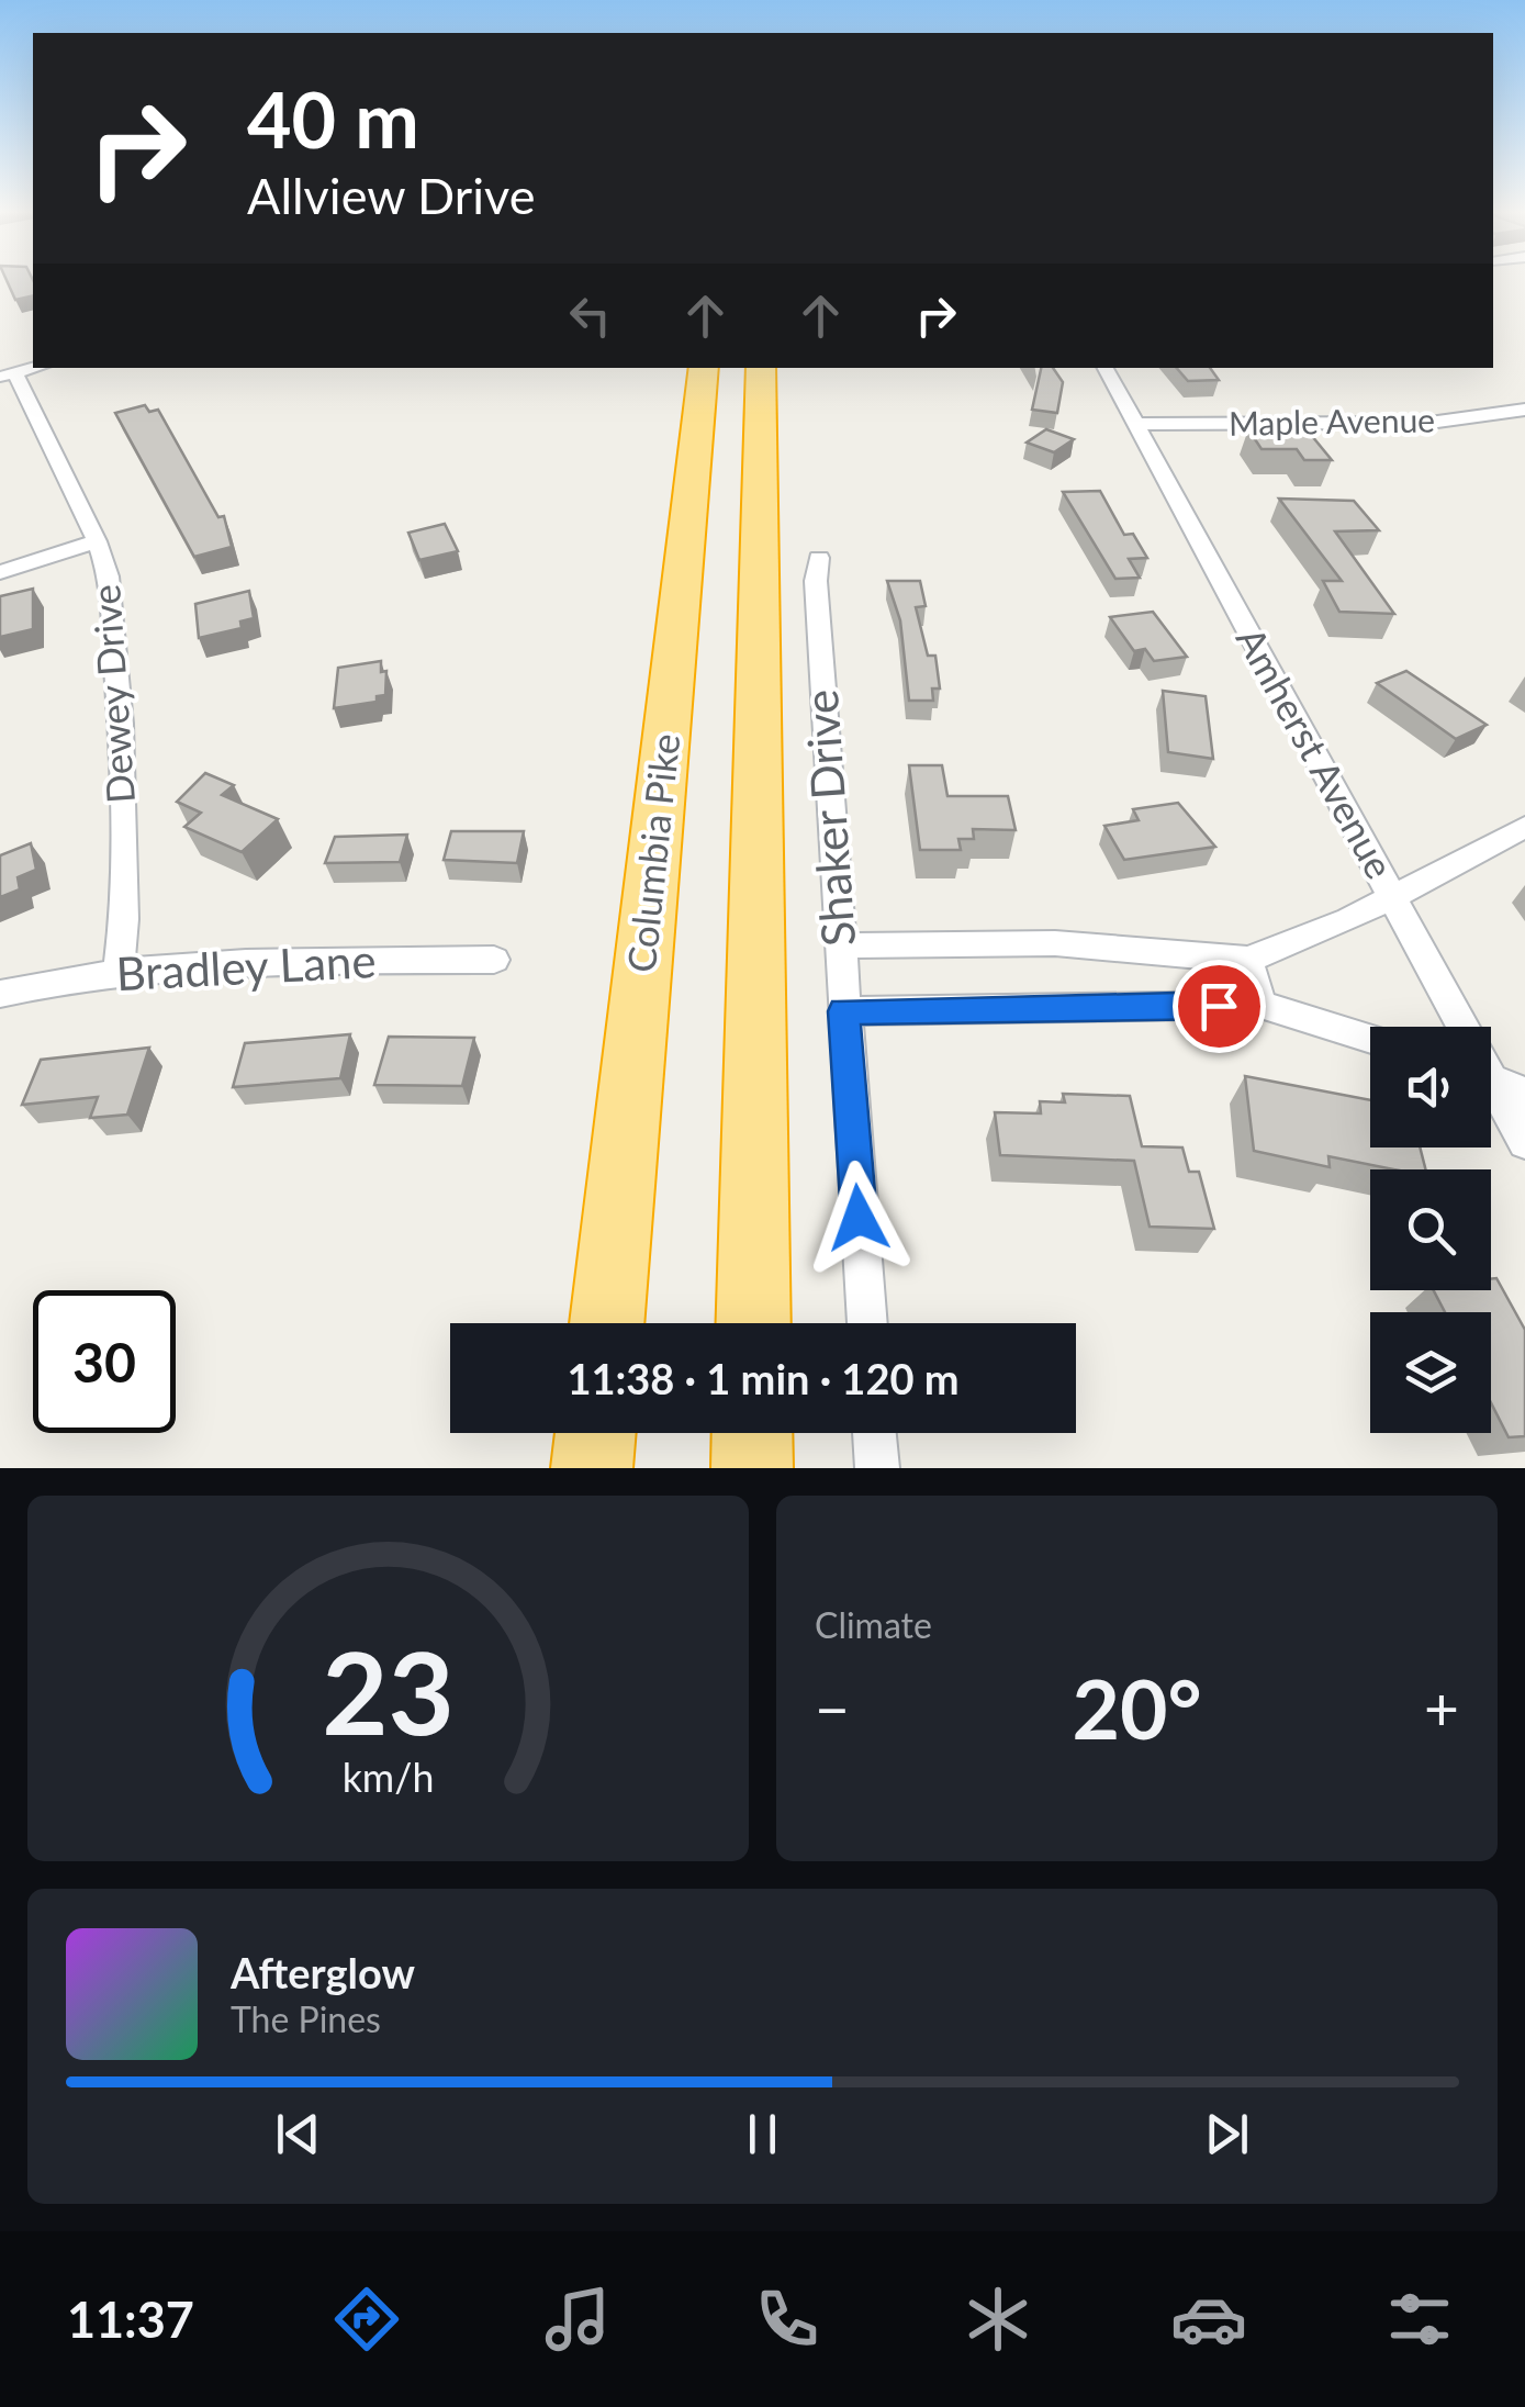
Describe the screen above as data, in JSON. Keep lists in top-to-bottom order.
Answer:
{
  "streets": {
    "highway": ["Columbia Pike"],
    "street": [
      "Maple Avenue",
      "Dewey Drive",
      "Amherst Avenue",
      "Shaker Drive",
      "Bradley Lane"
    ]
  },
  "crossings": [
    ["Maple Avenue", "Amherst Avenue"],
    ["Dewey Drive", "Bradley Lane"]
  ],
  "page": {
    "turn": ["40 m", "Allview Drive"],
    "limit": "30",
    "trip": "11:38 · 1 min · 120 m",
    "tile": "Climate",
    "heat": ["−", "20°", "+"],
    "song": ["Afterglow", "The Pines"],
    "tabs": "11:37",
    "gauge": ["23", "km/h"]
  }
}
